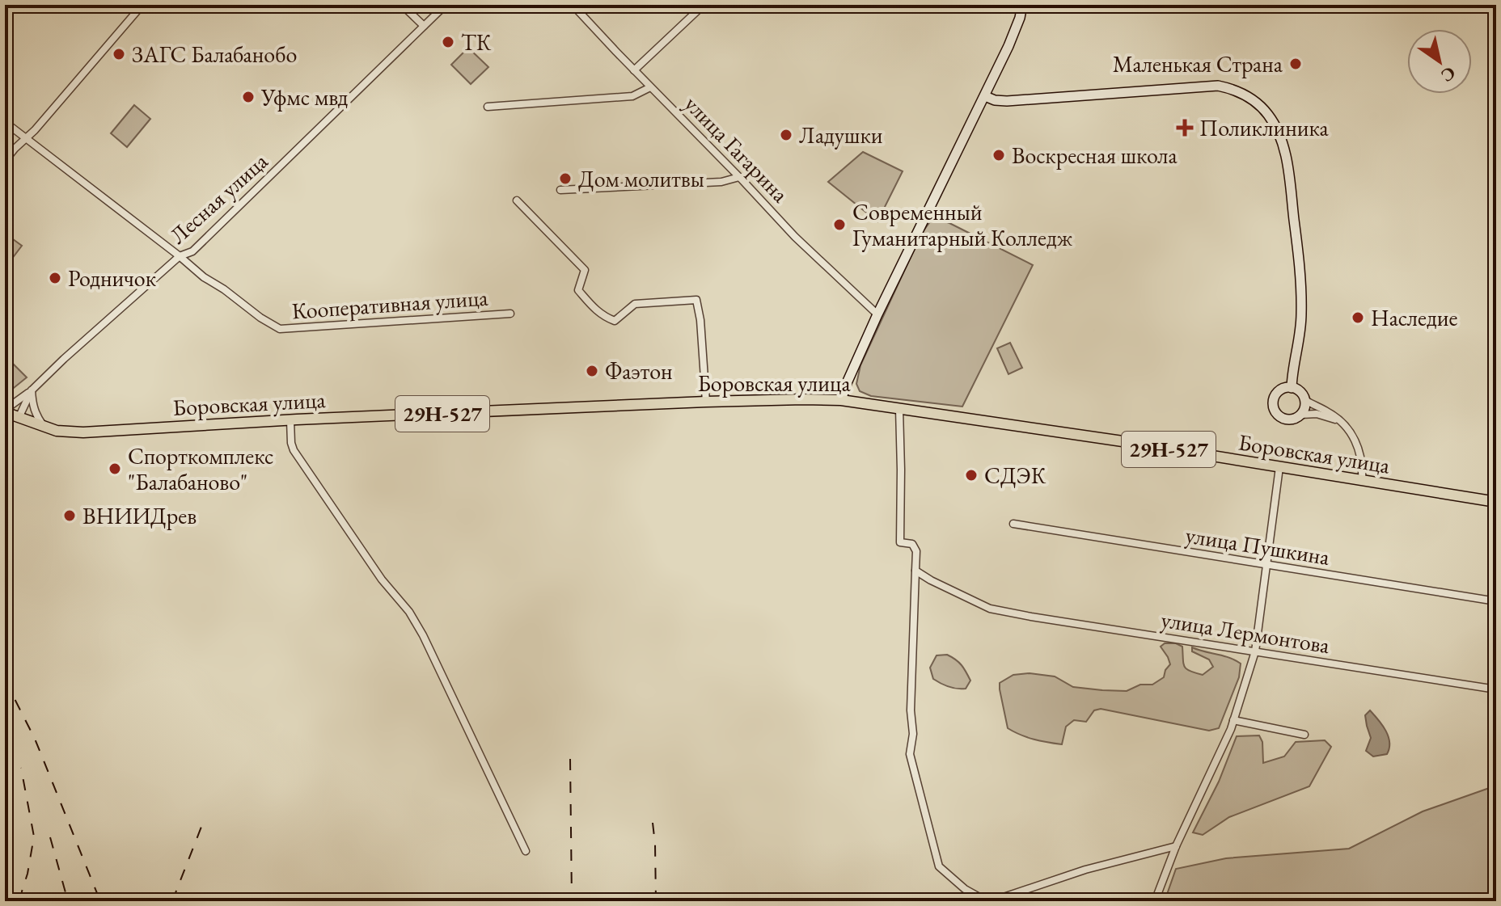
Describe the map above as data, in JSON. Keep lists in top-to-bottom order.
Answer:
{
  "streets": {
    "main road": ["Боровская улица", "29Н-527"],
    "street": [
      "улица Гагарина",
      "Лесная улица",
      "Кооперативная улица",
      "улица Пушкина",
      "улица Лермонтова"
    ]
  },
  "crossings": [
    ["Лесная улица", "Кооперативная улица"],
    ["Лесная улица", "29Н-527"],
    ["Боровская улица", "29Н-527"]
  ],
  "places": {
    "other": [
      "ТК",
      "ЗАГС Балабанобо",
      "Маленькая Страна",
      "Уфмс мвд",
      "Ладушки",
      "Воскресная школа",
      "Дом молитвы",
      "Современный Гуманитарный Колледж",
      "Родничок",
      "Наследие",
      "Фаэтон",
      "Спорткомплекс \"Балабаново\"",
      "СДЭК",
      "ВНИИДрев"
    ],
    "health": ["Поликлиника"]
  },
  "north": "bottom right"
}
